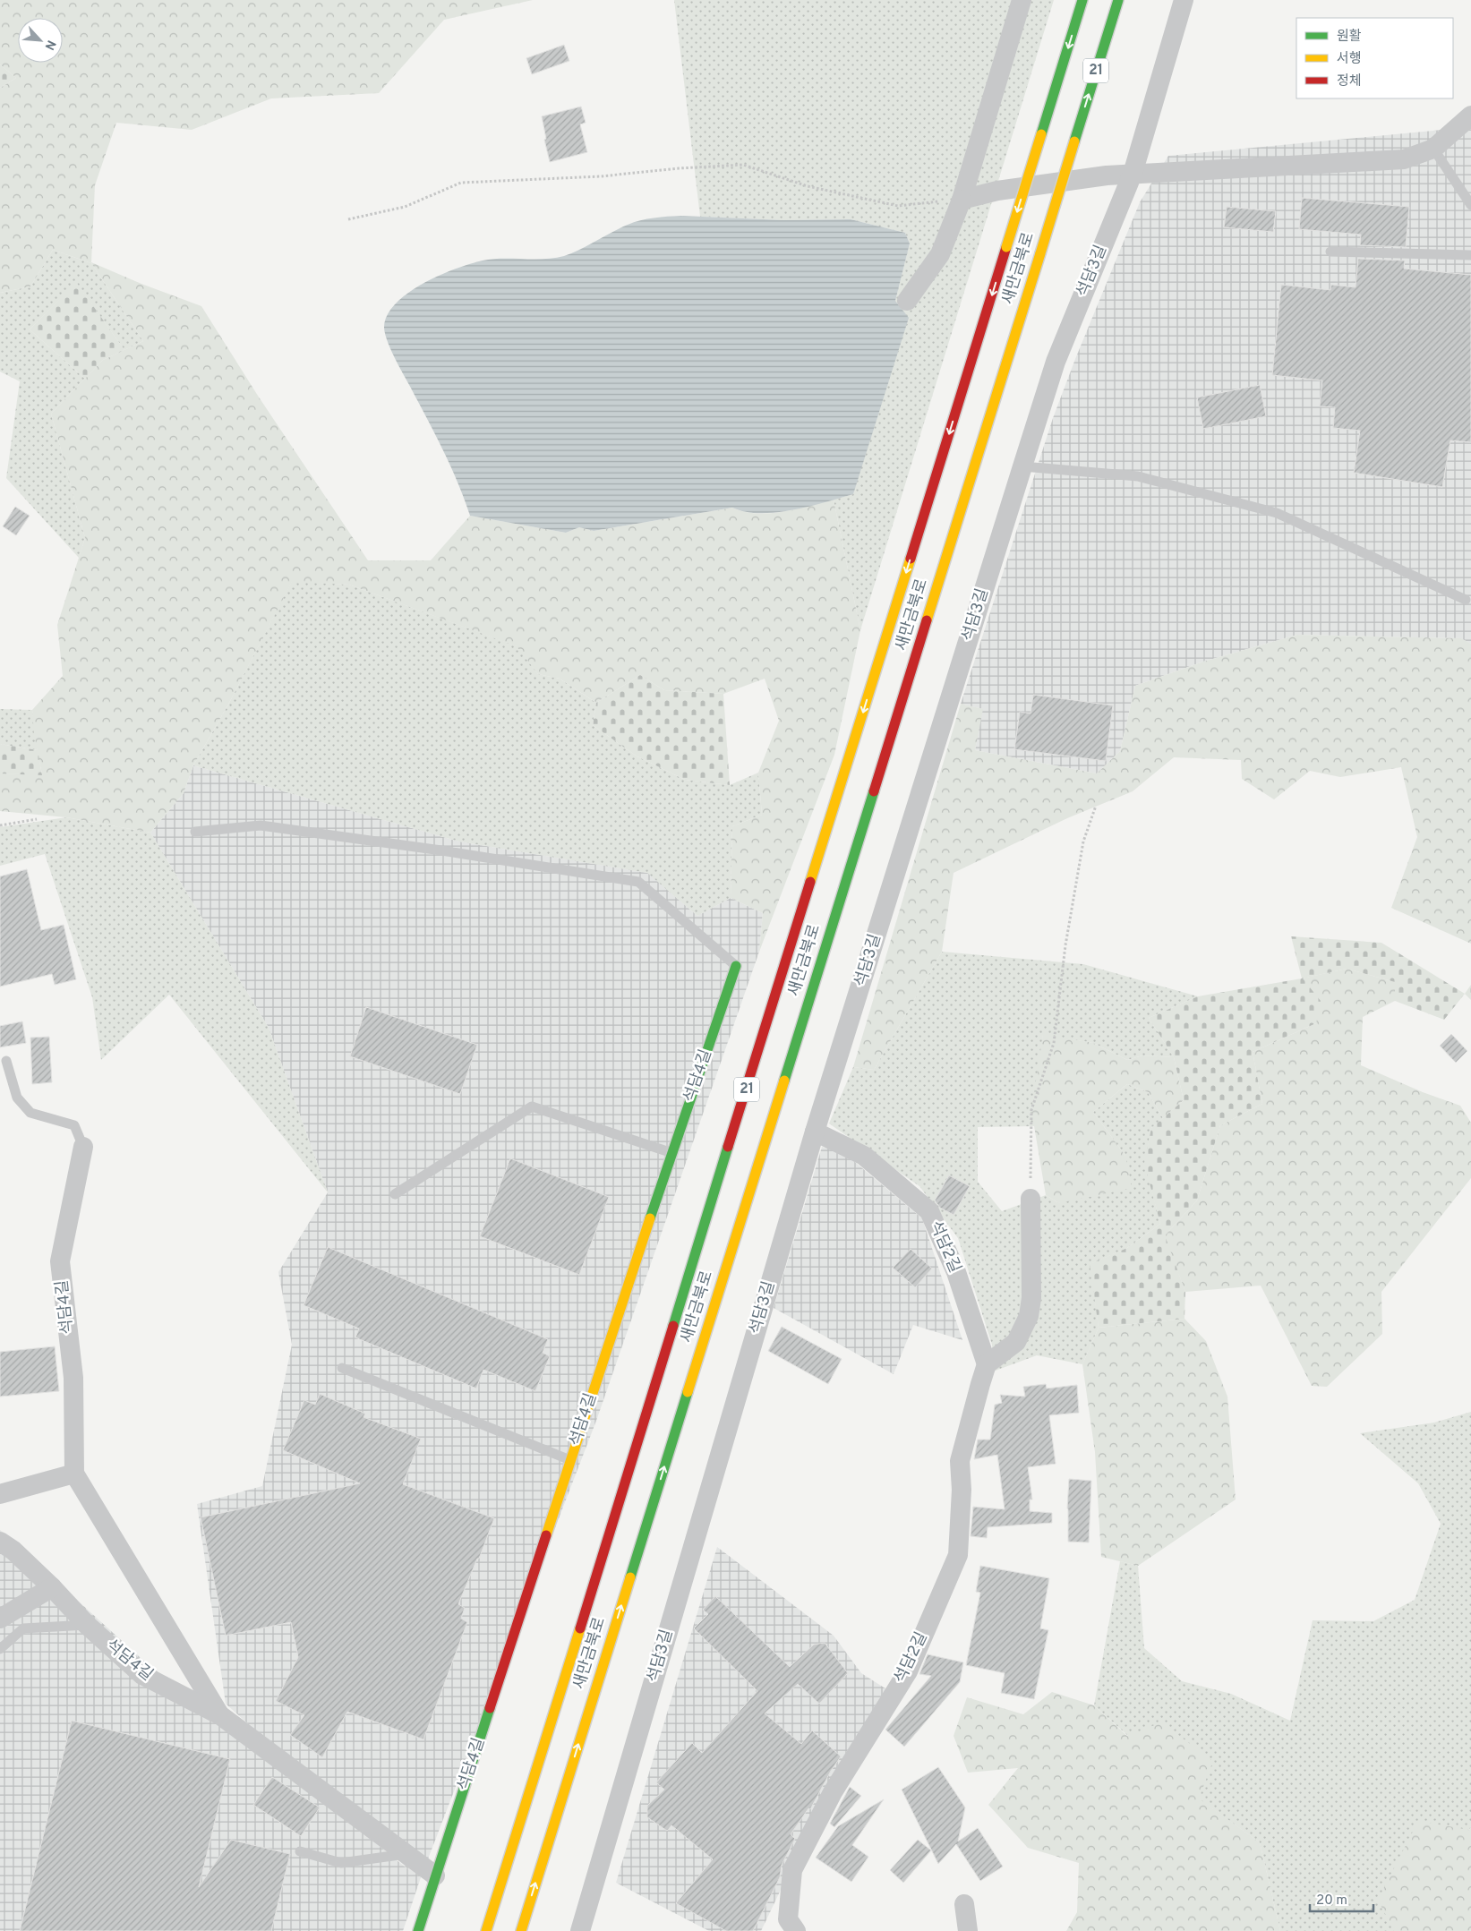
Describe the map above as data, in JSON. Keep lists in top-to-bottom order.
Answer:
{
  "streets": {
    "main road": ["21", "새만금북로", "석담4길"],
    "street": ["석담3길", "석담2길"]
  },
  "crossings": [
    ["석담3길", "석담2길"]
  ],
  "legend": ["원활", "서행", "정체"],
  "scale_bar": "20 m",
  "north": "bottom right"
}
